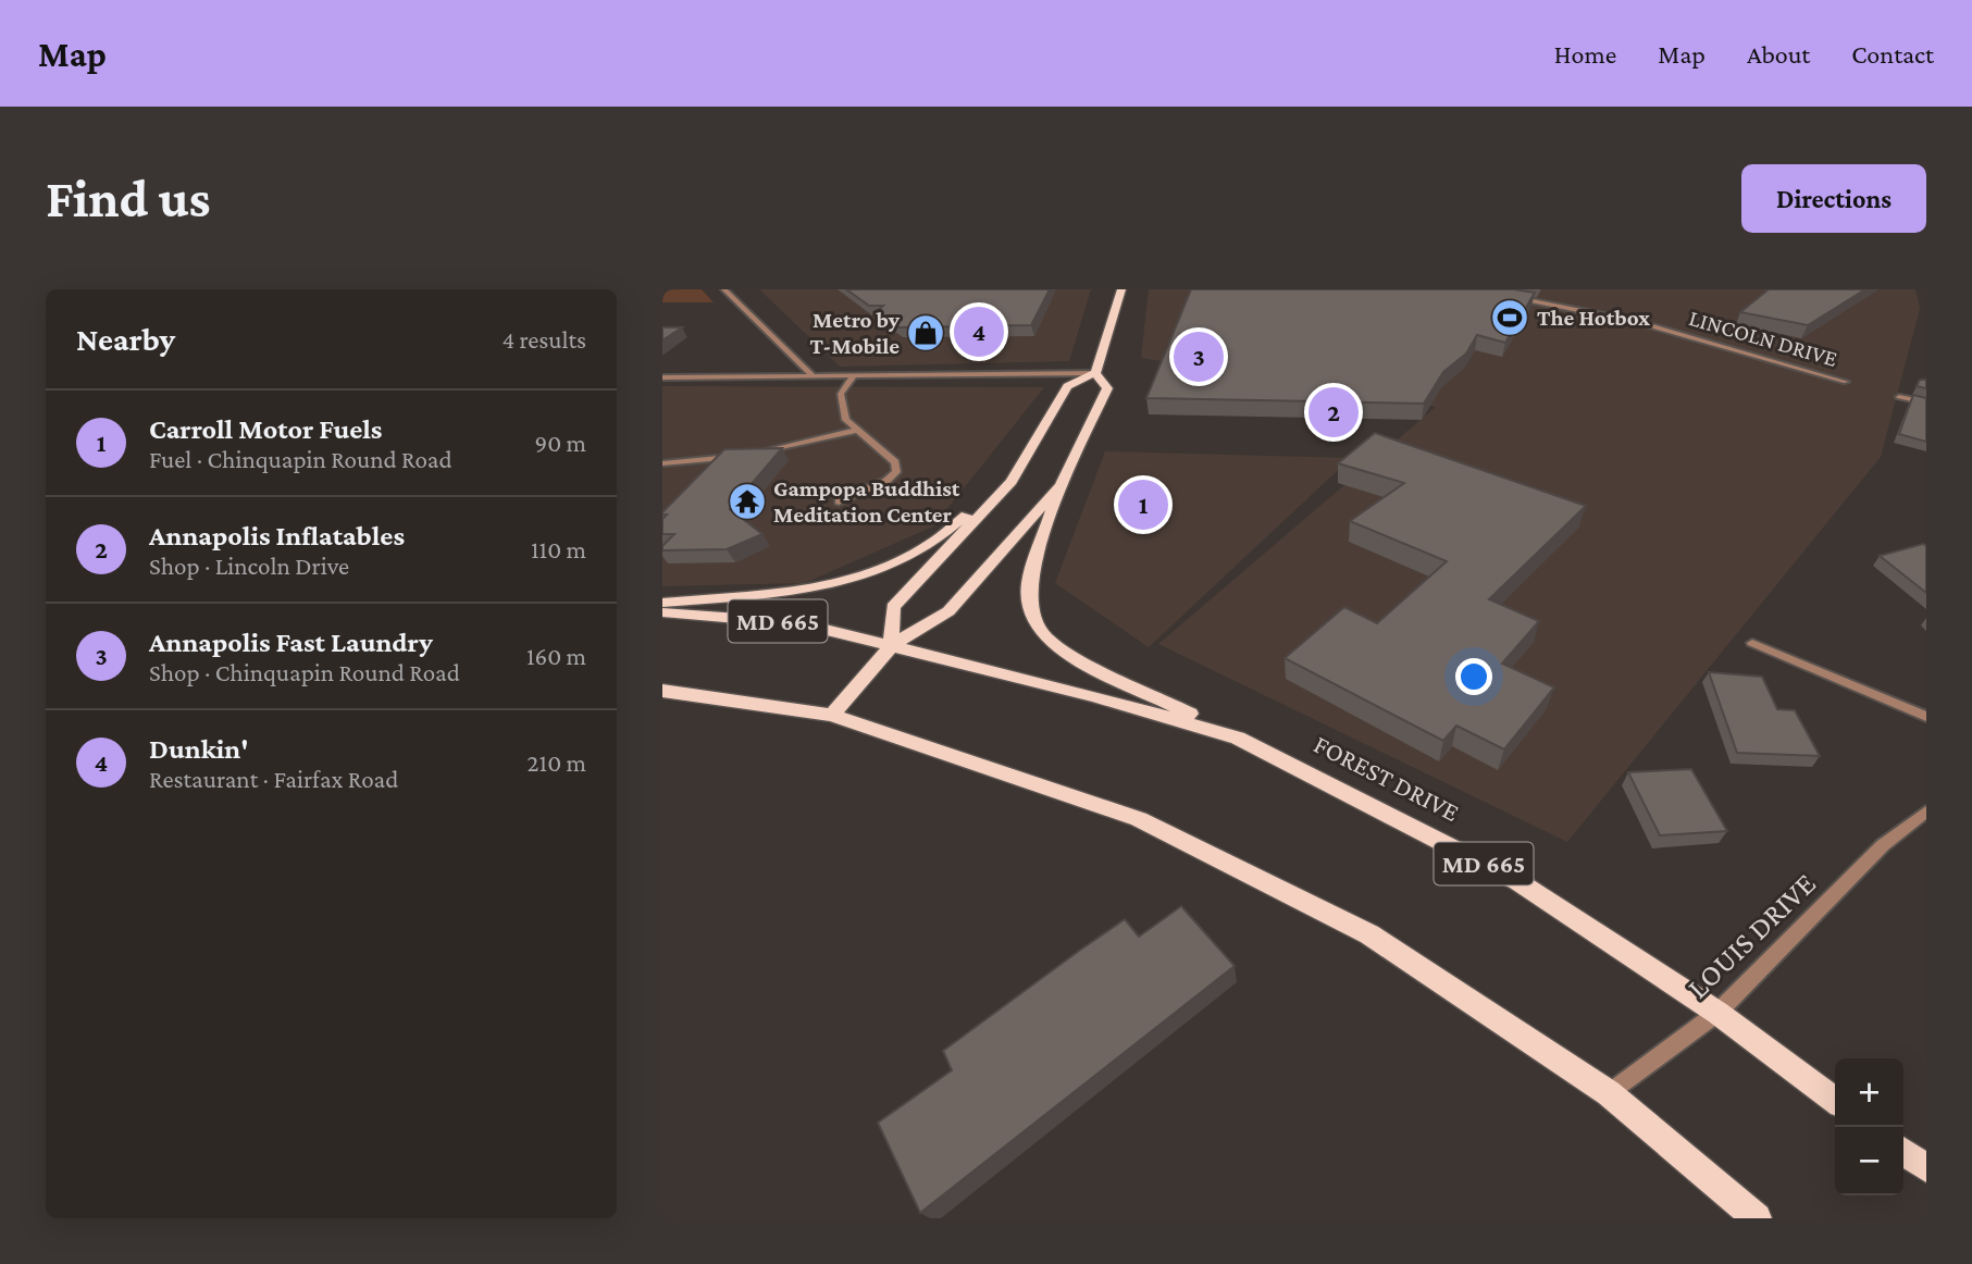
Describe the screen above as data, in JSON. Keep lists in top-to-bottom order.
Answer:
{
  "streets": {
    "main road": ["MD 665", "FOREST DRIVE"],
    "street": ["LINCOLN DRIVE", "LOUIS DRIVE"]
  },
  "crossings": [
    ["MD 665", "FOREST DRIVE"],
    ["FOREST DRIVE", "LOUIS DRIVE"]
  ],
  "places": {
    "sports": ["The Hotbox"],
    "shop": ["Metro by T-Mobile"],
    "temple": ["Gampopa Buddhist Meditation Center"]
  },
  "page": {
    "header": "Map",
    "nav": [
      "Home",
      "Map",
      "About",
      "Contact"
    ],
    "buttons": "Directions",
    "title": "Find us",
    "heading": ["Nearby", "4 results"],
    "pins": [
      "4",
      "3",
      "2",
      "1"
    ],
    "list": [
      {
        "mark": "1",
        "name": "Carroll Motor Fuels",
        "note": "Fuel · Chinquapin Round Road",
        "value": "90 m"
      },
      {
        "mark": "2",
        "name": "Annapolis Inflatables",
        "note": "Shop · Lincoln Drive",
        "value": "110 m"
      },
      {
        "mark": "3",
        "name": "Annapolis Fast Laundry",
        "note": "Shop · Chinquapin Round Road",
        "value": "160 m"
      },
      {
        "mark": "4",
        "name": "Dunkin'",
        "note": "Restaurant · Fairfax Road",
        "value": "210 m"
      }
    ],
    "map_buttons": ["+", "−"]
  }
}
